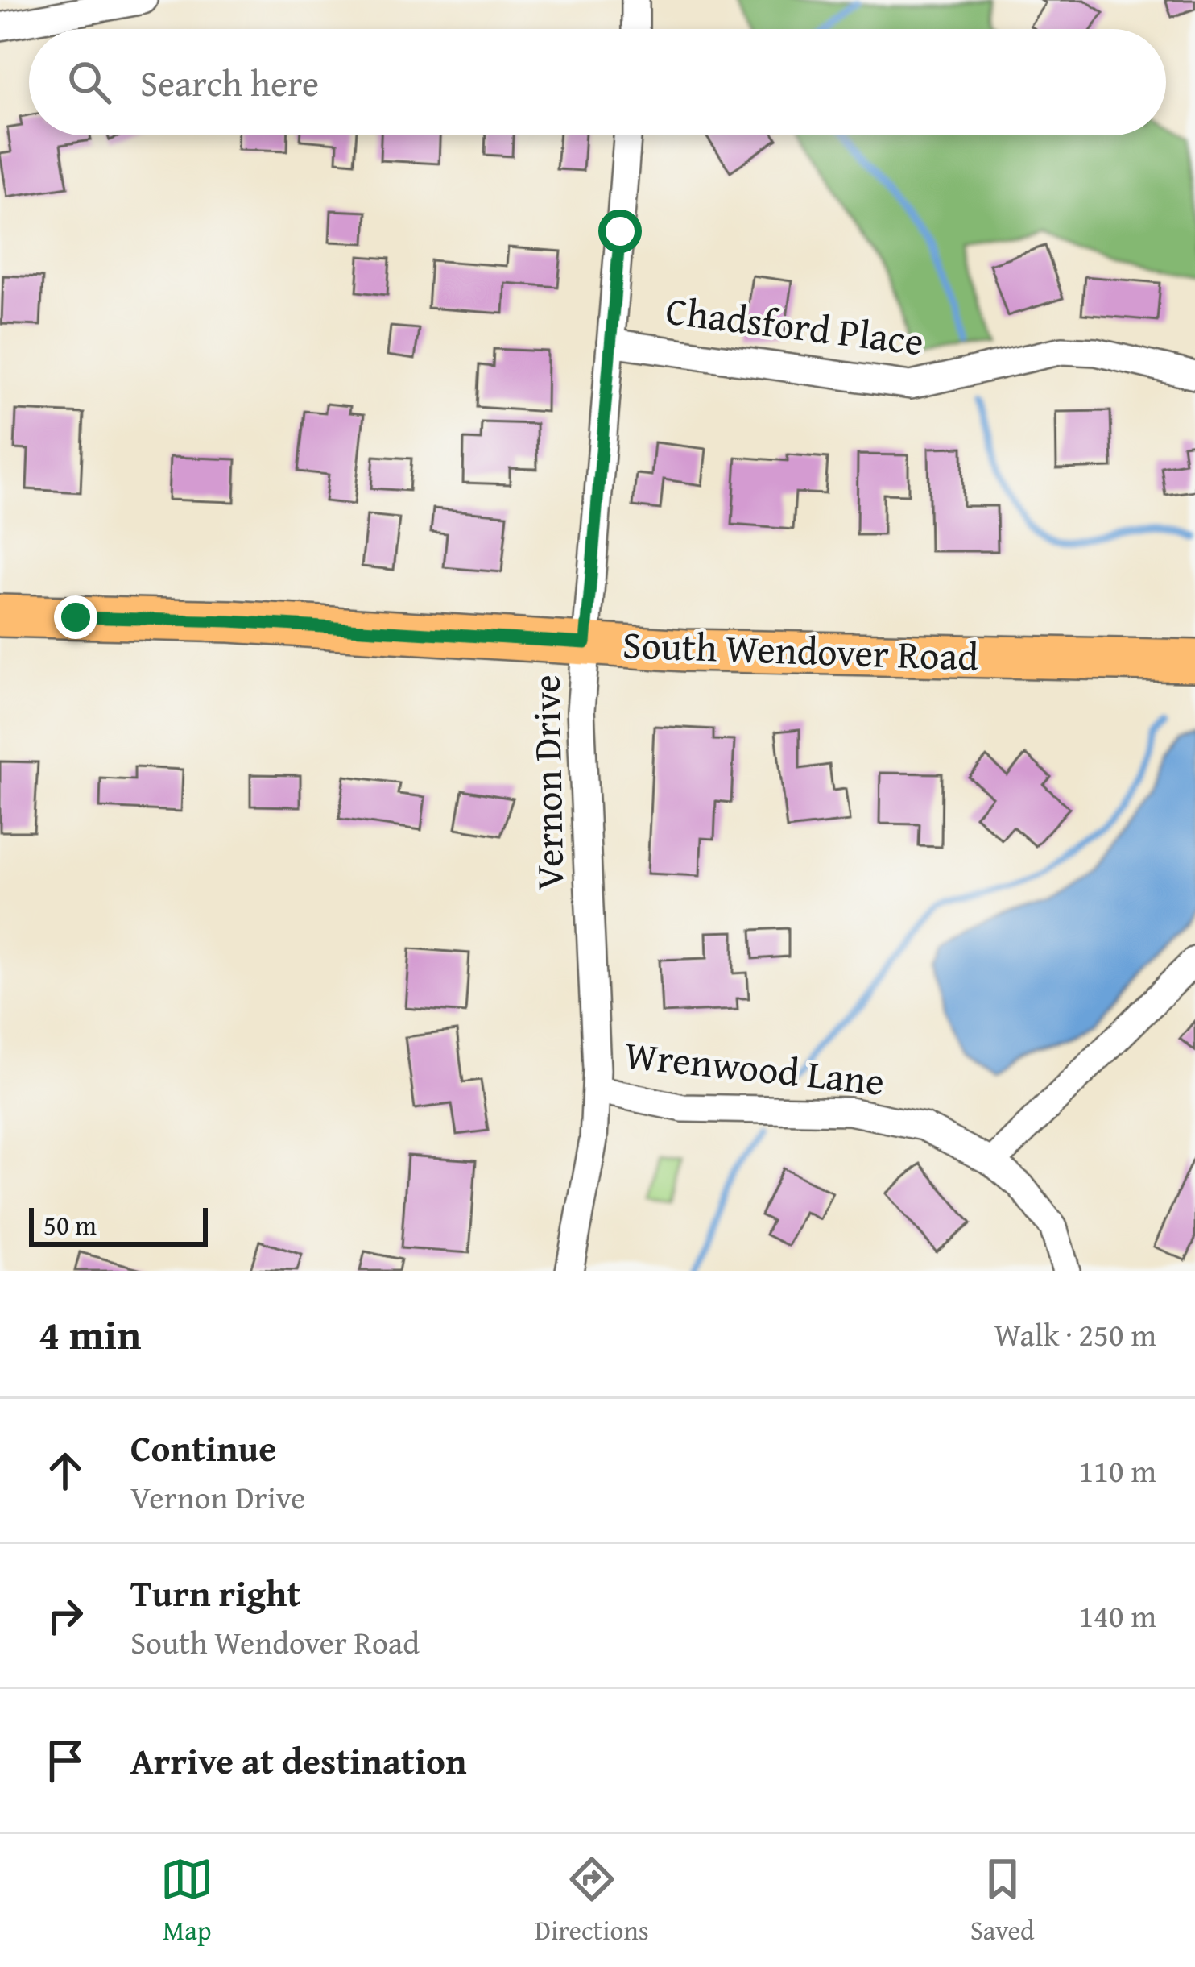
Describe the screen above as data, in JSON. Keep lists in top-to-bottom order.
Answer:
{
  "streets": {
    "main road": ["South Wendover Road"],
    "street": ["Chadsford Place", "Vernon Drive", "Wrenwood Lane"]
  },
  "crossings": [
    ["Chadsford Place", "Vernon Drive"],
    ["South Wendover Road", "Vernon Drive"],
    ["Vernon Drive", "Wrenwood Lane"]
  ],
  "scale_bar": "50 m",
  "page": {
    "search": "Search here",
    "scale": "50 m",
    "heading": ["4 min", "Walk · 250 m"],
    "list": [
      ["Continue", "Vernon Drive", "110 m"],
      ["Turn right", "South Wendover Road", "140 m"],
      "Arrive at destination"
    ],
    "nav": ["Map", "Directions", "Saved"]
  }
}
